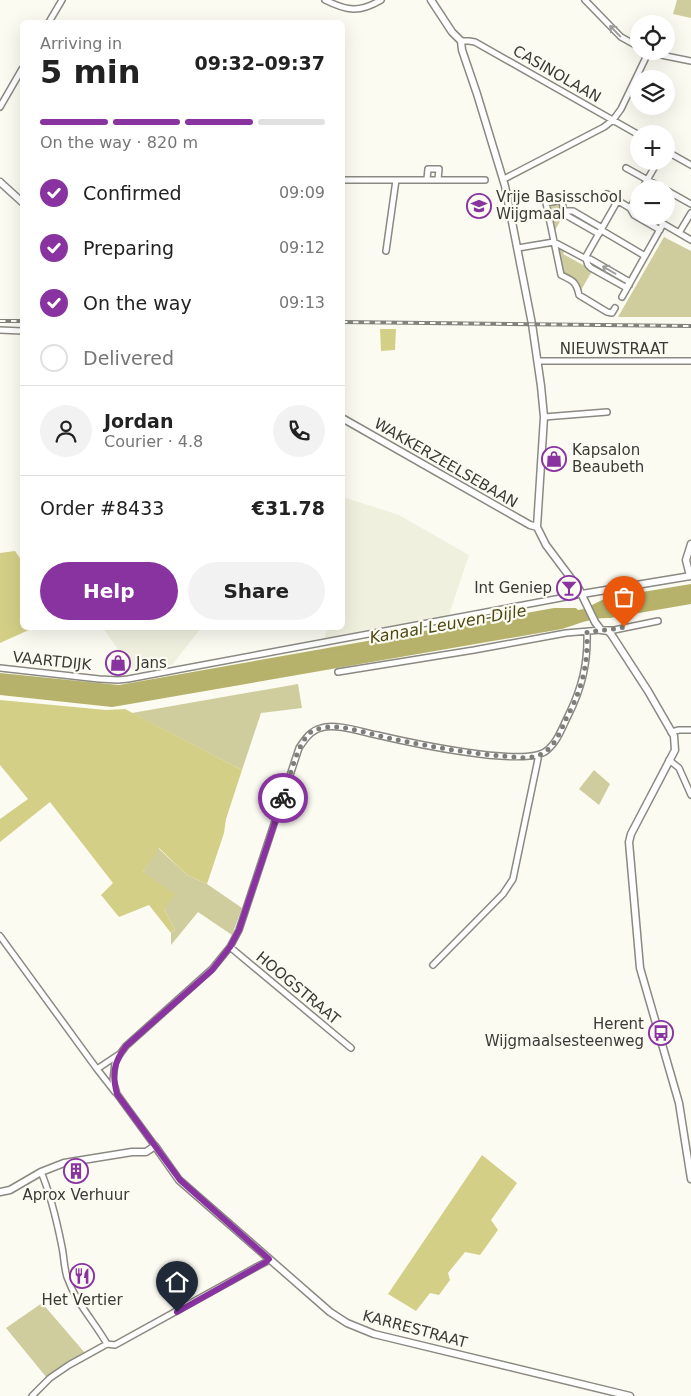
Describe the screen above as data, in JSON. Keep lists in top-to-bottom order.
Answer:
{
  "streets": {
    "street": [
      "CASINOLAAN",
      "NIEUWSTRAAT",
      "WAKKERZEELSEBAAN",
      "VAARTDIJK",
      "HOOGSTRAAT",
      "KARRESTRAAT"
    ]
  },
  "water": ["Kanaal Leuven-Dijle"],
  "places": {
    "school or university": ["Vrije Basisschool Wijgmaal"],
    "shop": ["Kapsalon Beaubeth", "Jans"],
    "bar": ["Int Geniep"],
    "bus stop": ["Herent Wijgmaalsesteenweg"],
    "building": ["Aprox Verhuur"],
    "restaurant": ["Het Vertier"]
  },
  "page": {
    "map_buttons": ["+", "−"],
    "heading": ["5 min", "Arriving in", "09:32–09:37"],
    "panel": [
      "Jordan",
      "Courier · 4.8",
      "Order #8433",
      "€31.78"
    ],
    "bar": "On the way · 820 m",
    "list": [
      ["Confirmed", "09:09"],
      ["Preparing", "09:12"],
      ["On the way", "09:13"],
      "Delivered"
    ],
    "buttons": ["Help", "Share"]
  }
}
